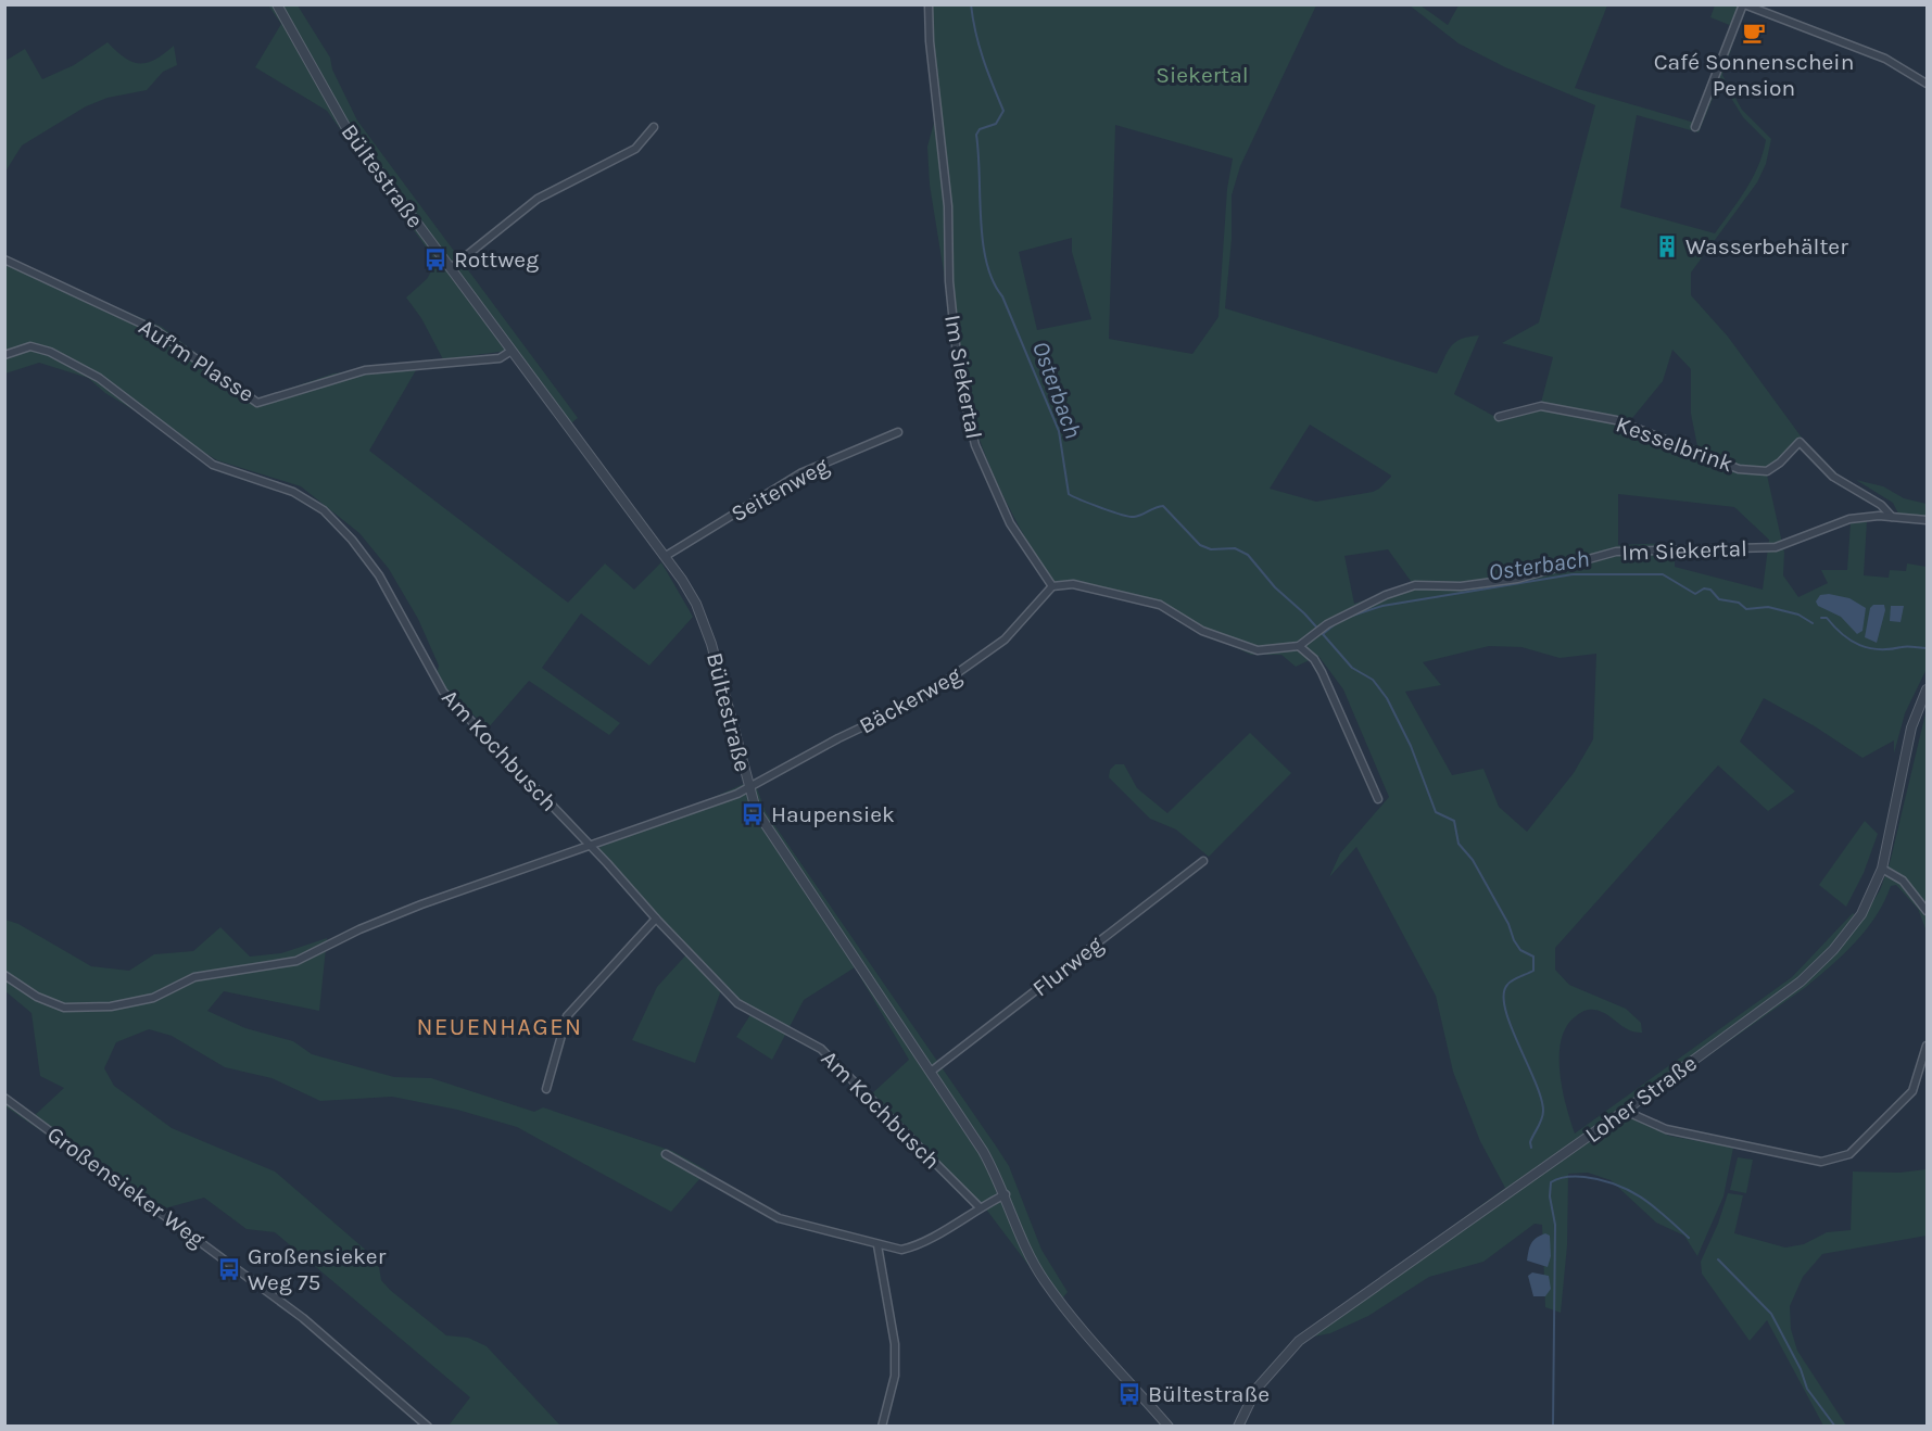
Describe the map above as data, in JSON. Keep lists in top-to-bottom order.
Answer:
{
  "streets": {
    "street": [
      "Bültestraße",
      "Auf'm Plasse",
      "Im Siekertal",
      "Kesselbrink",
      "Seitenweg",
      "Bäckerweg",
      "Am Kochbusch",
      "Flurweg",
      "Loher Straße",
      "Großensieker Weg"
    ]
  },
  "crossings": [
    ["Bültestraße", "Auf'm Plasse"],
    ["Bültestraße", "Seitenweg"],
    ["Bültestraße", "Bäckerweg"],
    ["Bültestraße", "Flurweg"],
    ["Im Siekertal", "Kesselbrink"],
    ["Im Siekertal", "Bäckerweg"]
  ],
  "districts": ["NEUENHAGEN"],
  "water": ["Osterbach"],
  "parks": ["Siekertal"],
  "places": {
    "cafe": ["Café Sonnenschein Pension"],
    "building": ["Wasserbehälter"],
    "bus stop": [
      "Rottweg",
      "Haupensiek",
      "Großensieker Weg 75",
      "Bültestraße"
    ]
  }
}
